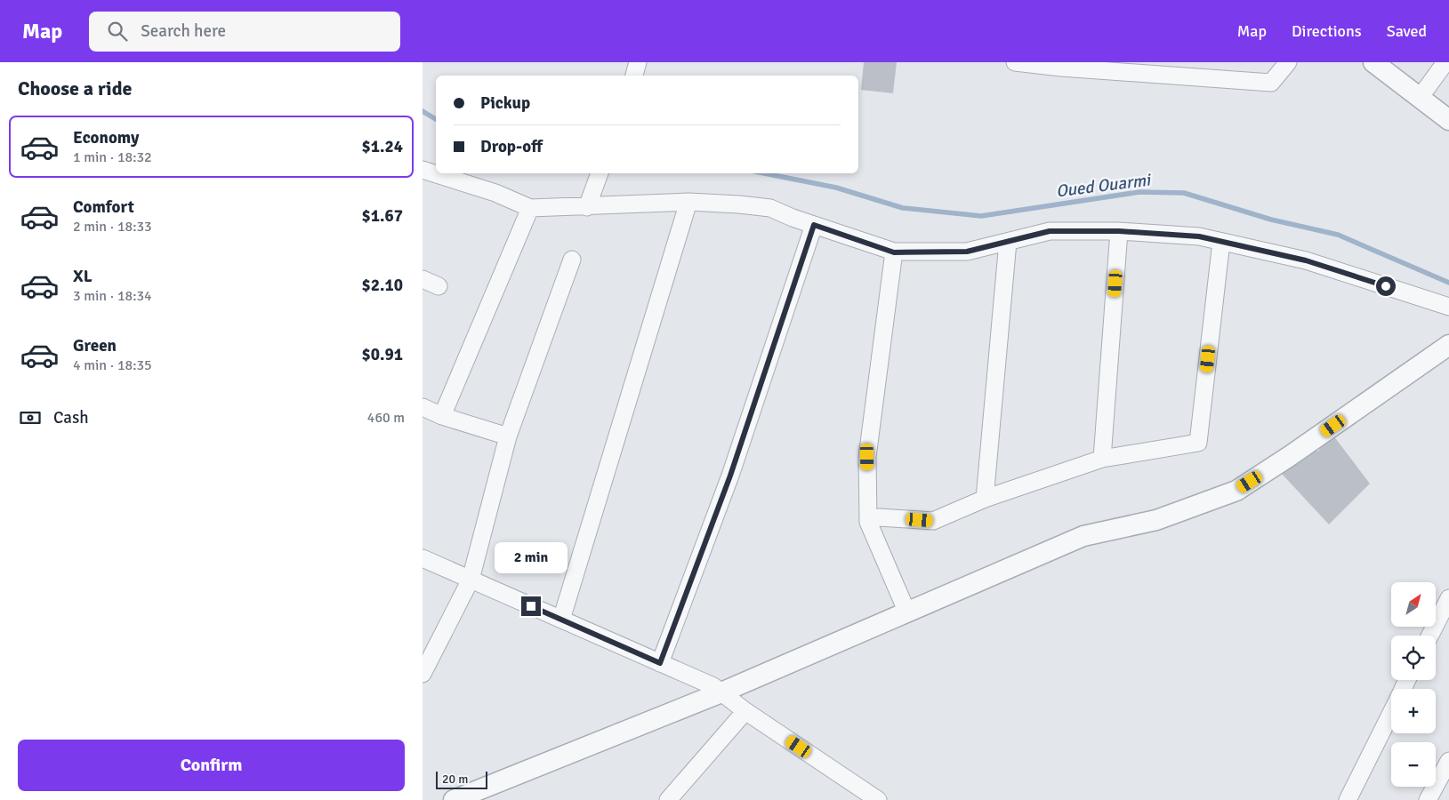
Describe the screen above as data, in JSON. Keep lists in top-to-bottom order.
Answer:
{
  "water": ["Oued Ouarmi"],
  "scale_bar": "20 m",
  "north": "top right",
  "page": {
    "header": "Map",
    "search": "Search here",
    "nav": ["Map", "Directions", "Saved"],
    "heading": "Choose a ride",
    "banner": ["Pickup", "Drop-off"],
    "list": [
      {
        "name": "Economy",
        "note": "1 min · 18:32",
        "value": "$1.24"
      },
      {
        "name": "Comfort",
        "note": "2 min · 18:33",
        "value": "$1.67"
      },
      {
        "name": "XL",
        "note": "3 min · 18:34",
        "value": "$2.10"
      },
      {
        "name": "Green",
        "note": "4 min · 18:35",
        "value": "$0.91"
      }
    ],
    "pay": ["Cash", "460 m"],
    "bubble": "2 min",
    "map_buttons": ["+", "−"],
    "buttons": "Confirm",
    "scale": "20 m"
  }
}
